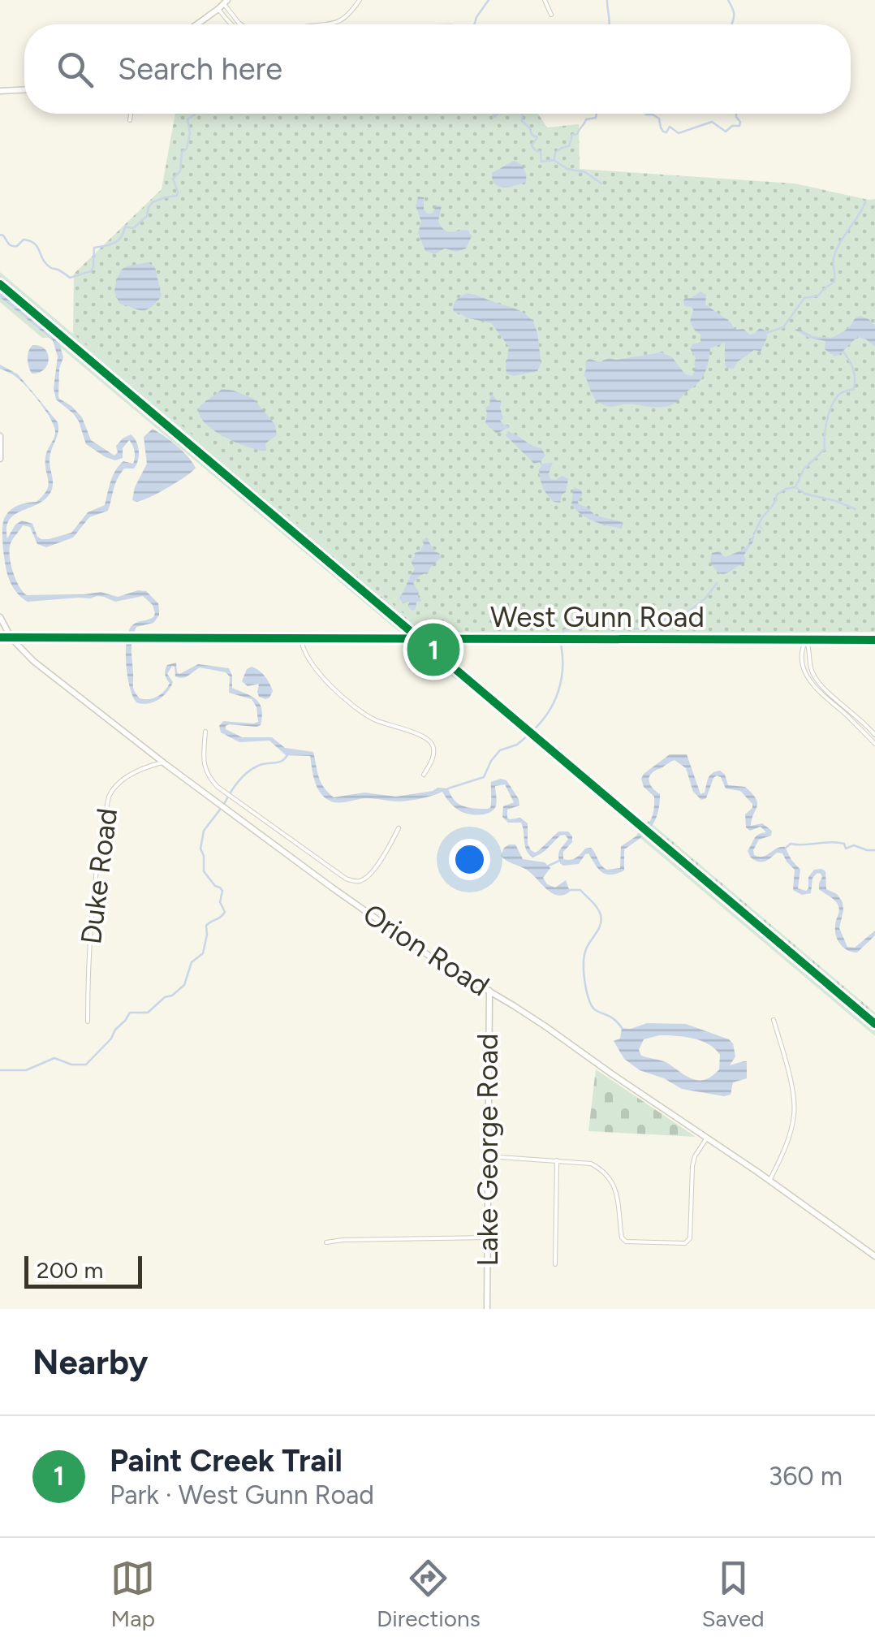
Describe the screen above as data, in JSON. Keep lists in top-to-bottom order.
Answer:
{
  "streets": {
    "main road": ["Orion Road", "Lake George Road"],
    "street": ["West Gunn Road", "Duke Road"]
  },
  "crossings": [
    ["West Gunn Road", "Orion Road"],
    ["Duke Road", "Orion Road"],
    ["Orion Road", "Lake George Road"]
  ],
  "scale_bar": "200 m",
  "page": {
    "search": "Search here",
    "pins": "1",
    "scale": "200 m",
    "heading": "Nearby",
    "list": [
      {
        "mark": "1",
        "name": "Paint Creek Trail",
        "note": "Park · West Gunn Road",
        "value": "360 m"
      }
    ],
    "nav": ["Map", "Directions", "Saved"]
  }
}
